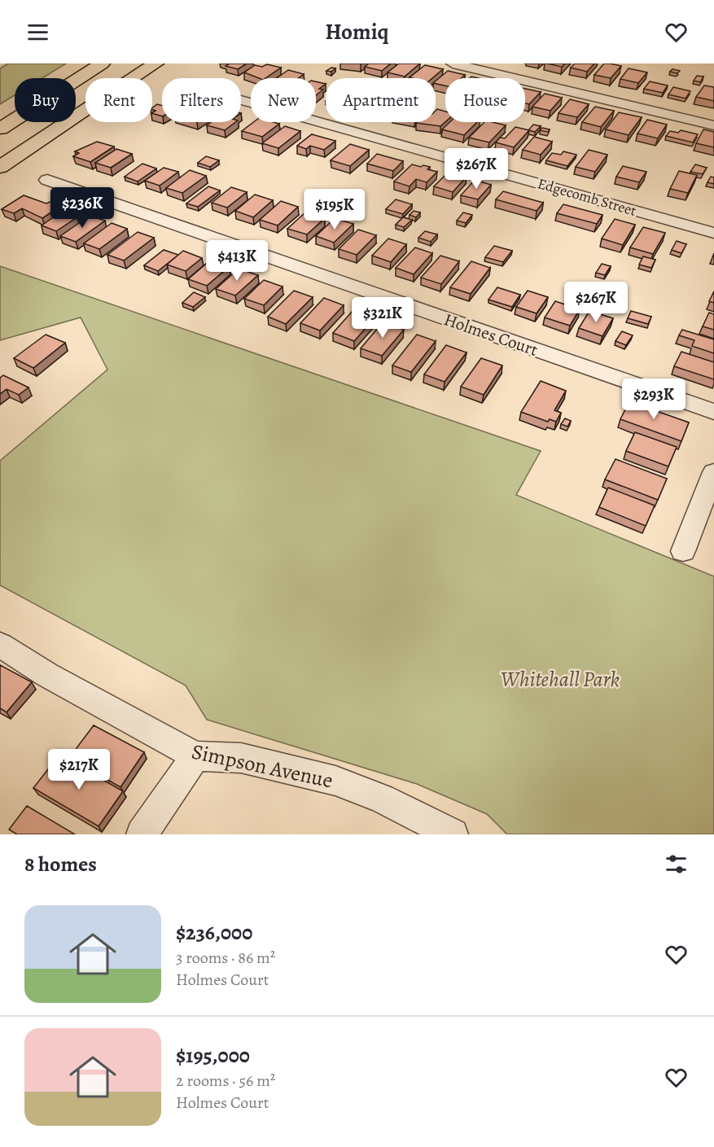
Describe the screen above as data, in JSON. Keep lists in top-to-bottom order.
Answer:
{
  "streets": {
    "street": ["Edgecomb Street", "Holmes Court", "Simpson Avenue"]
  },
  "parks": ["Whitehall Park"],
  "page": {
    "header": "Homiq",
    "chip": [
      "Buy",
      "Rent",
      "Filters",
      "New",
      "Apartment",
      "House"
    ],
    "price": [
      "$267K",
      "$236K",
      "$195K",
      "$413K",
      "$267K",
      "$321K",
      "$293K",
      "$217K"
    ],
    "heading": "8 homes",
    "list": [
      {
        "name": "$236,000",
        "note": "3 rooms · 86 m² · Holmes Court"
      },
      {
        "name": "$195,000",
        "note": "2 rooms · 56 m² · Holmes Court"
      }
    ]
  }
}
